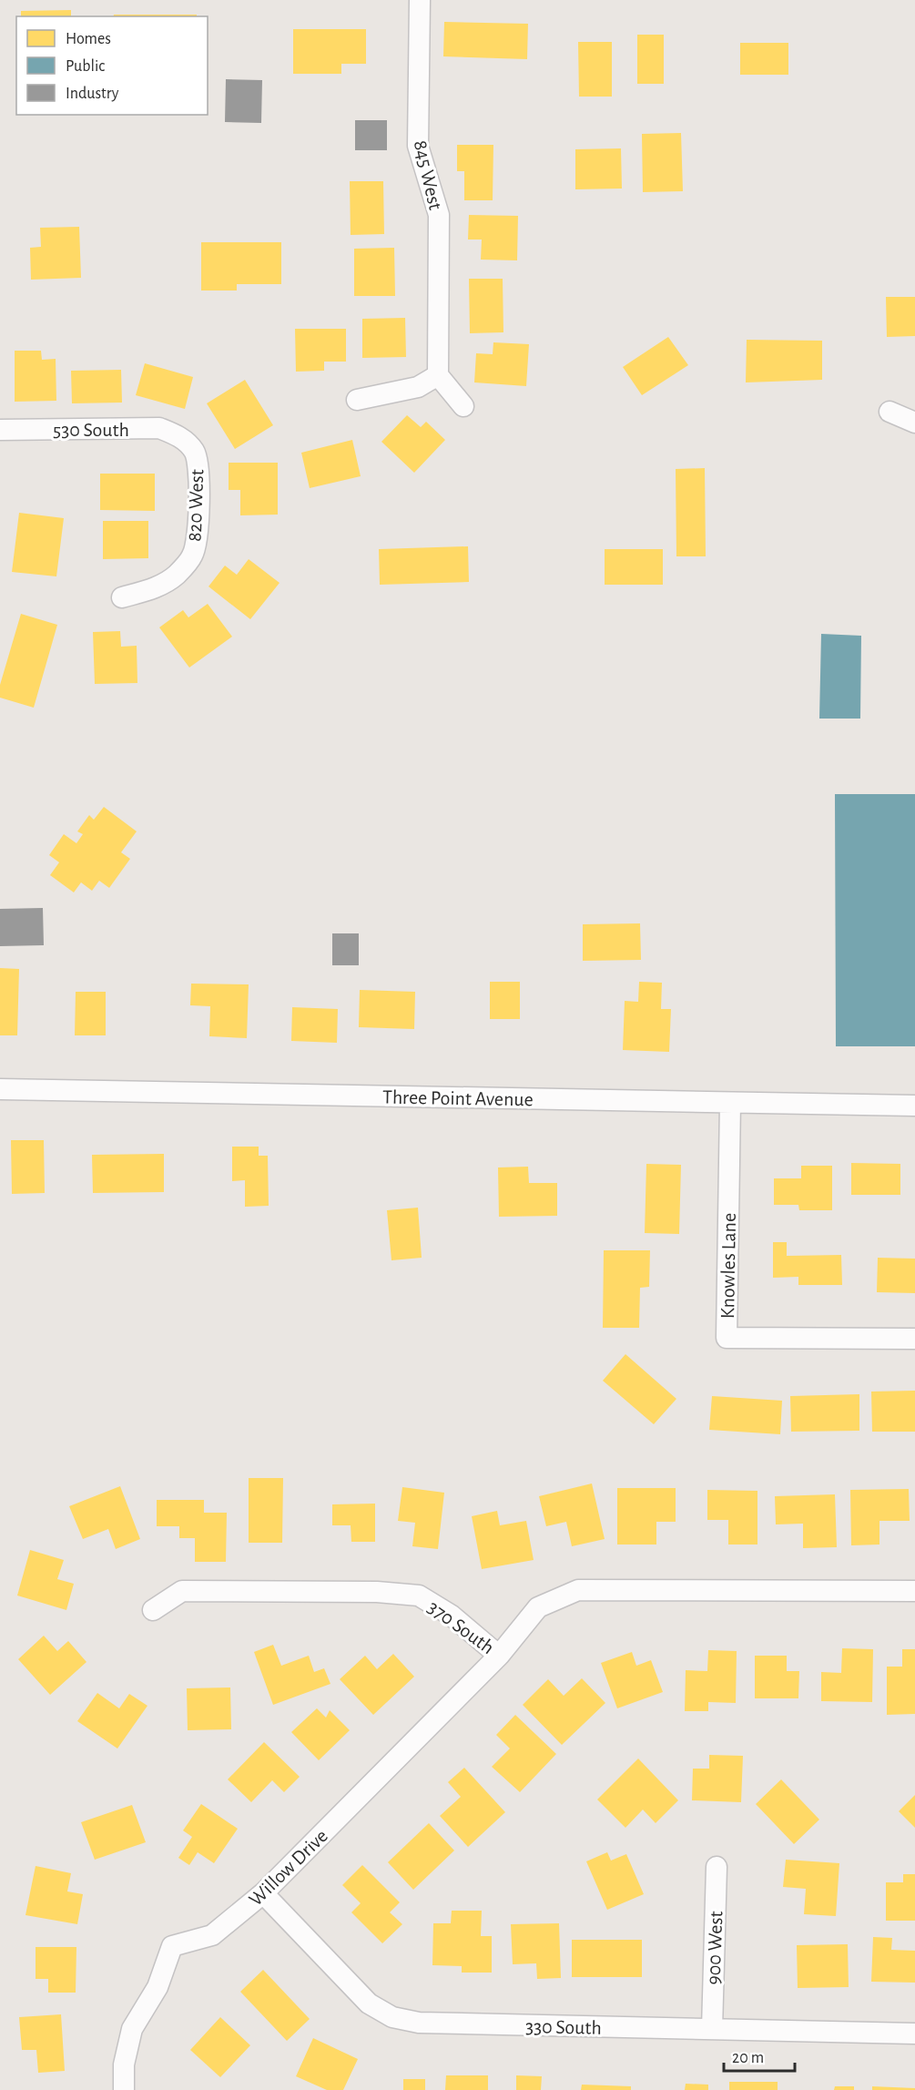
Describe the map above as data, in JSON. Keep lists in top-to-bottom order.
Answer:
{
  "streets": {
    "street": [
      "845 West",
      "530 South",
      "820 West",
      "Three Point Avenue",
      "Knowles Lane",
      "370 South",
      "Willow Drive",
      "900 West",
      "330 South"
    ]
  },
  "crossings": [
    ["530 South", "820 West"],
    ["Three Point Avenue", "Knowles Lane"],
    ["370 South", "Willow Drive"],
    ["Willow Drive", "330 South"],
    ["900 West", "330 South"]
  ],
  "legend": ["Homes", "Public", "Industry"],
  "scale_bar": "20 m"
}
